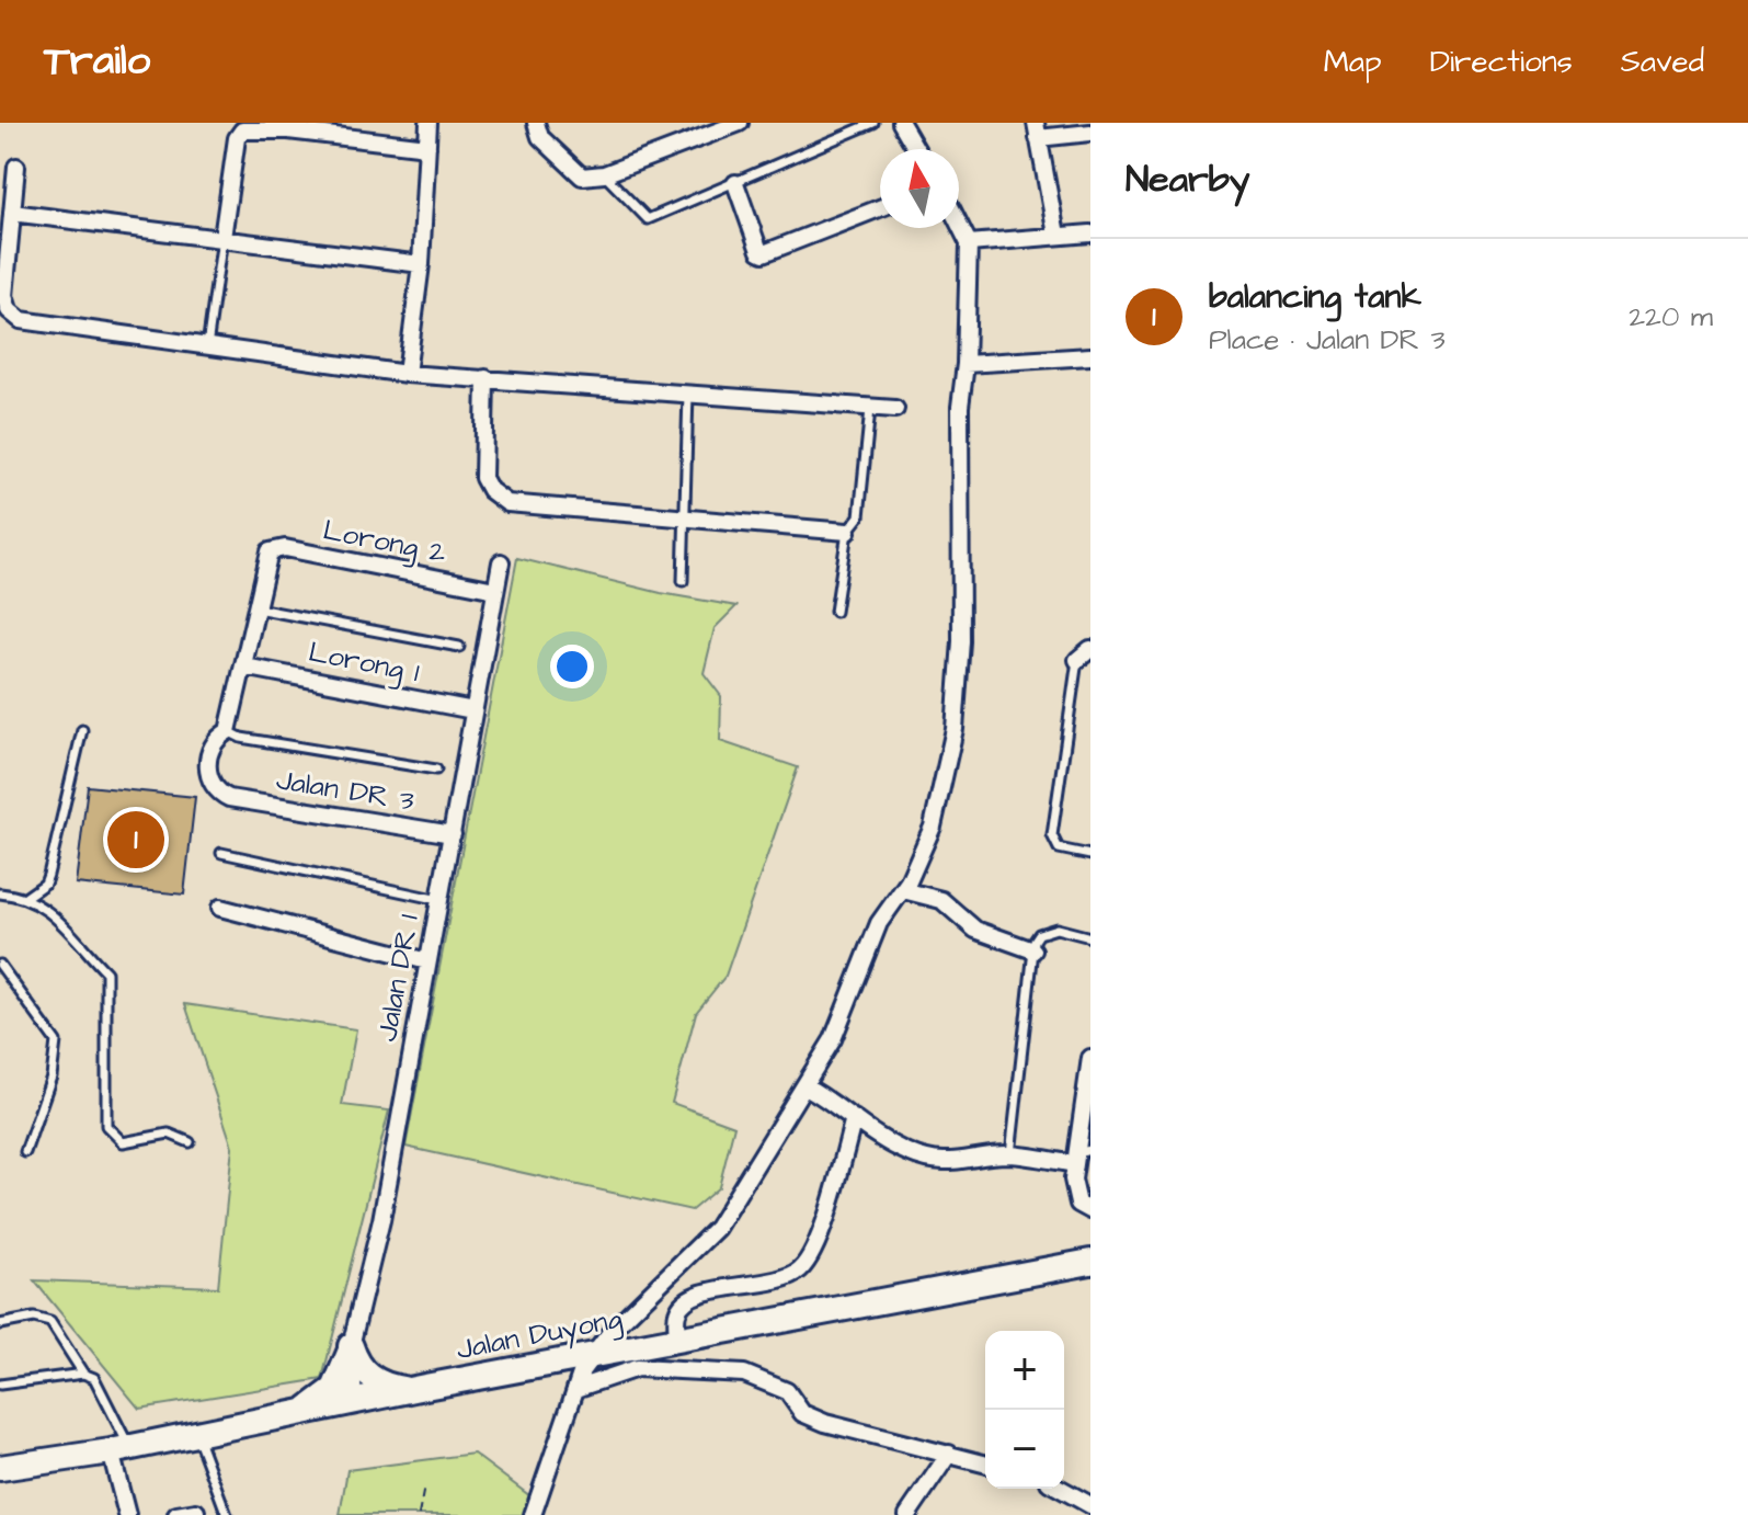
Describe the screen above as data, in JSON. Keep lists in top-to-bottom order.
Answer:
{
  "streets": {
    "main road": ["Jalan Duyong"],
    "street": [
      "Lorong 2",
      "Lorong 1",
      "Jalan DR 3",
      "Jalan DR 1"
    ]
  },
  "crossings": [
    ["Lorong 2", "Jalan DR 1"],
    ["Lorong 1", "Jalan DR 1"],
    ["Jalan DR 3", "Jalan DR 1"],
    ["Jalan DR 1", "Jalan Duyong"]
  ],
  "north": "top",
  "page": {
    "header": "Trailo",
    "nav": ["Map", "Directions", "Saved"],
    "heading": "Nearby",
    "list": [
      {
        "mark": "1",
        "name": "balancing tank",
        "note": "Place · Jalan DR 3",
        "value": "220 m"
      }
    ],
    "pins": "1",
    "map_buttons": ["+", "−"]
  }
}
